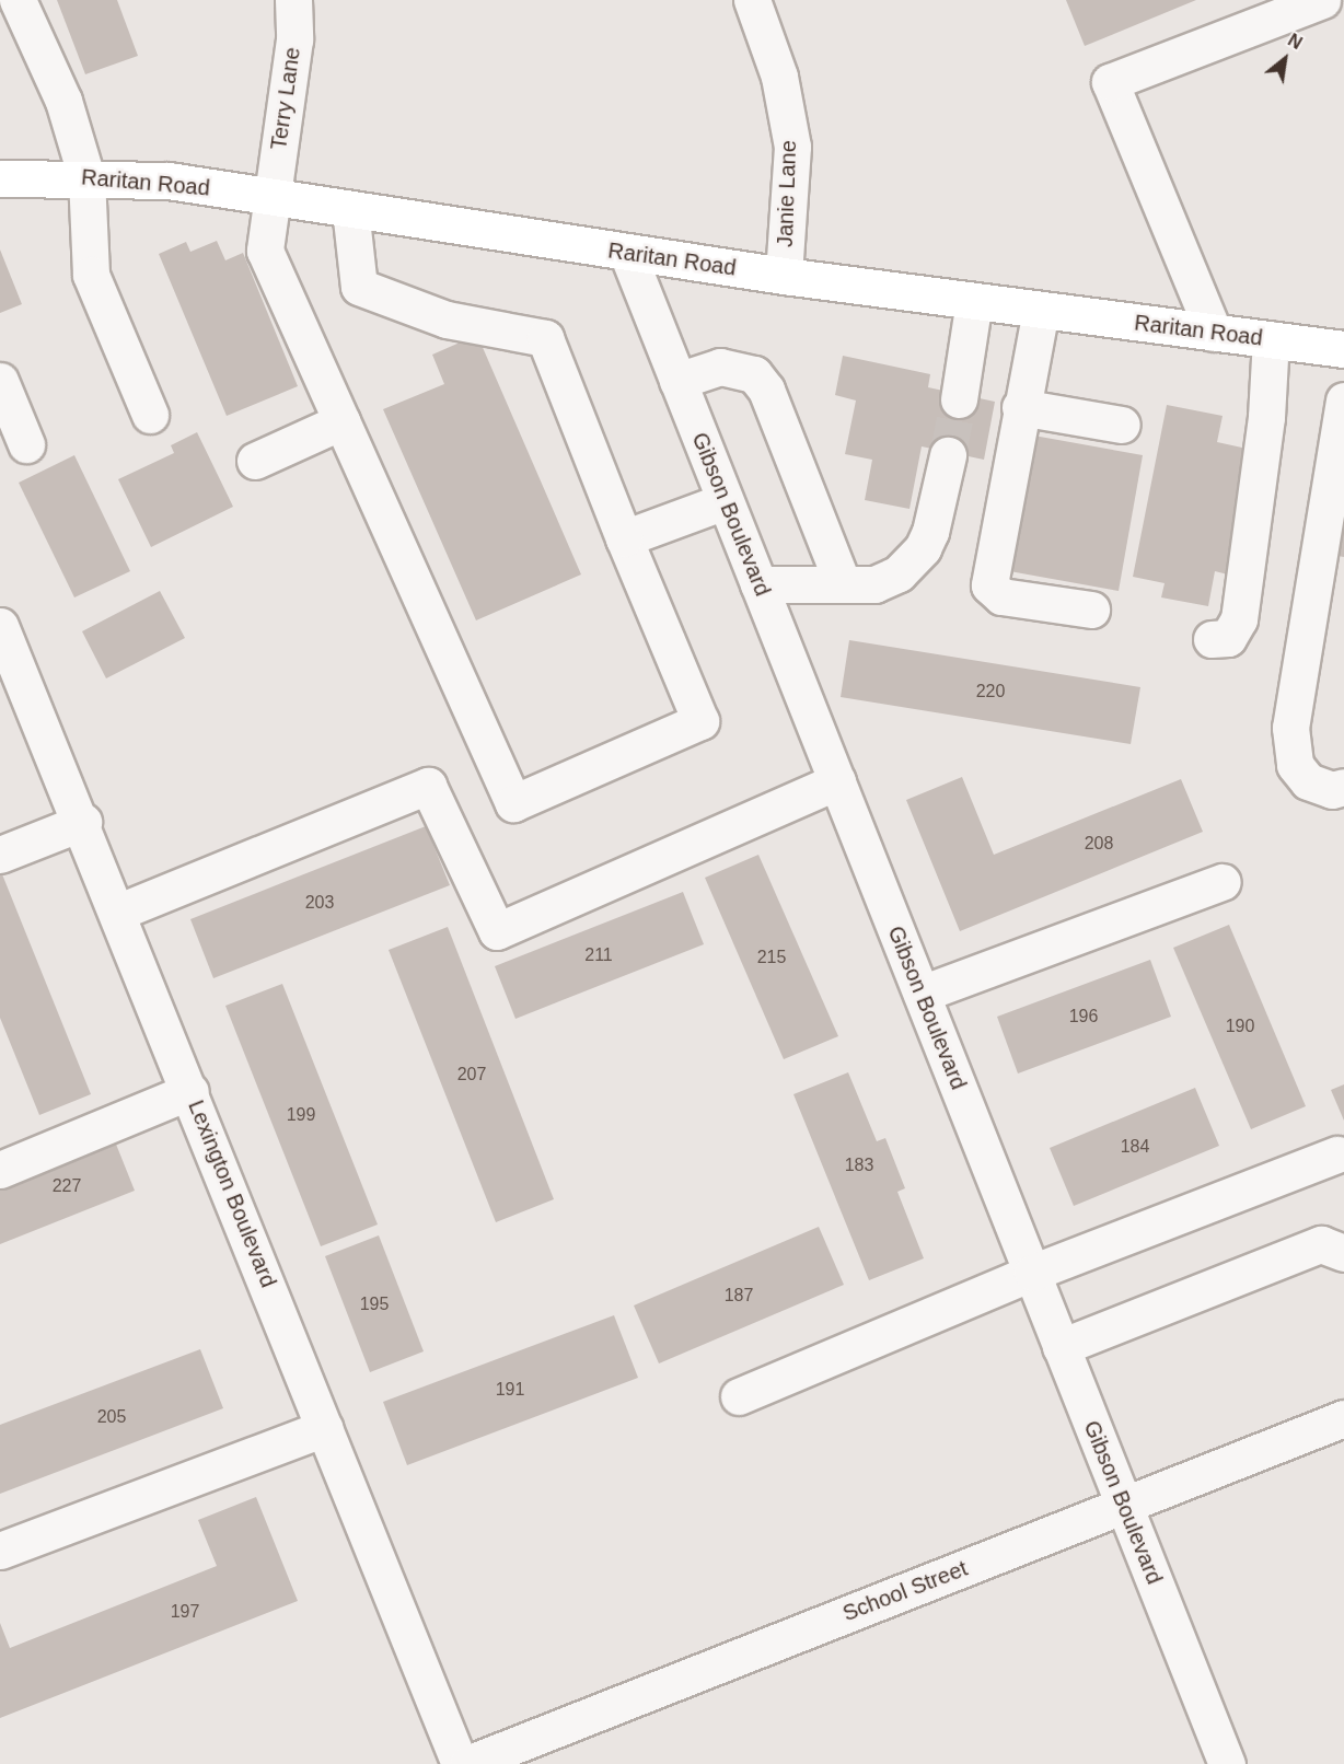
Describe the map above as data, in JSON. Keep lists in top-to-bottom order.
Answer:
{
  "streets": {
    "main road": ["Raritan Road"],
    "street": [
      "Terry Lane",
      "Janie Lane",
      "Gibson Boulevard",
      "Lexington Boulevard",
      "School Street"
    ]
  },
  "crossings": [
    ["Terry Lane", "Raritan Road"],
    ["Raritan Road", "Janie Lane"],
    ["Raritan Road", "Gibson Boulevard"],
    ["Gibson Boulevard", "School Street"]
  ],
  "house_numbers": [
    "220",
    "208",
    "203",
    "211",
    "215",
    "196",
    "190",
    "207",
    "199",
    "184",
    "183",
    "227",
    "187",
    "195",
    "191",
    "205",
    "197"
  ],
  "north": "top right"
}
